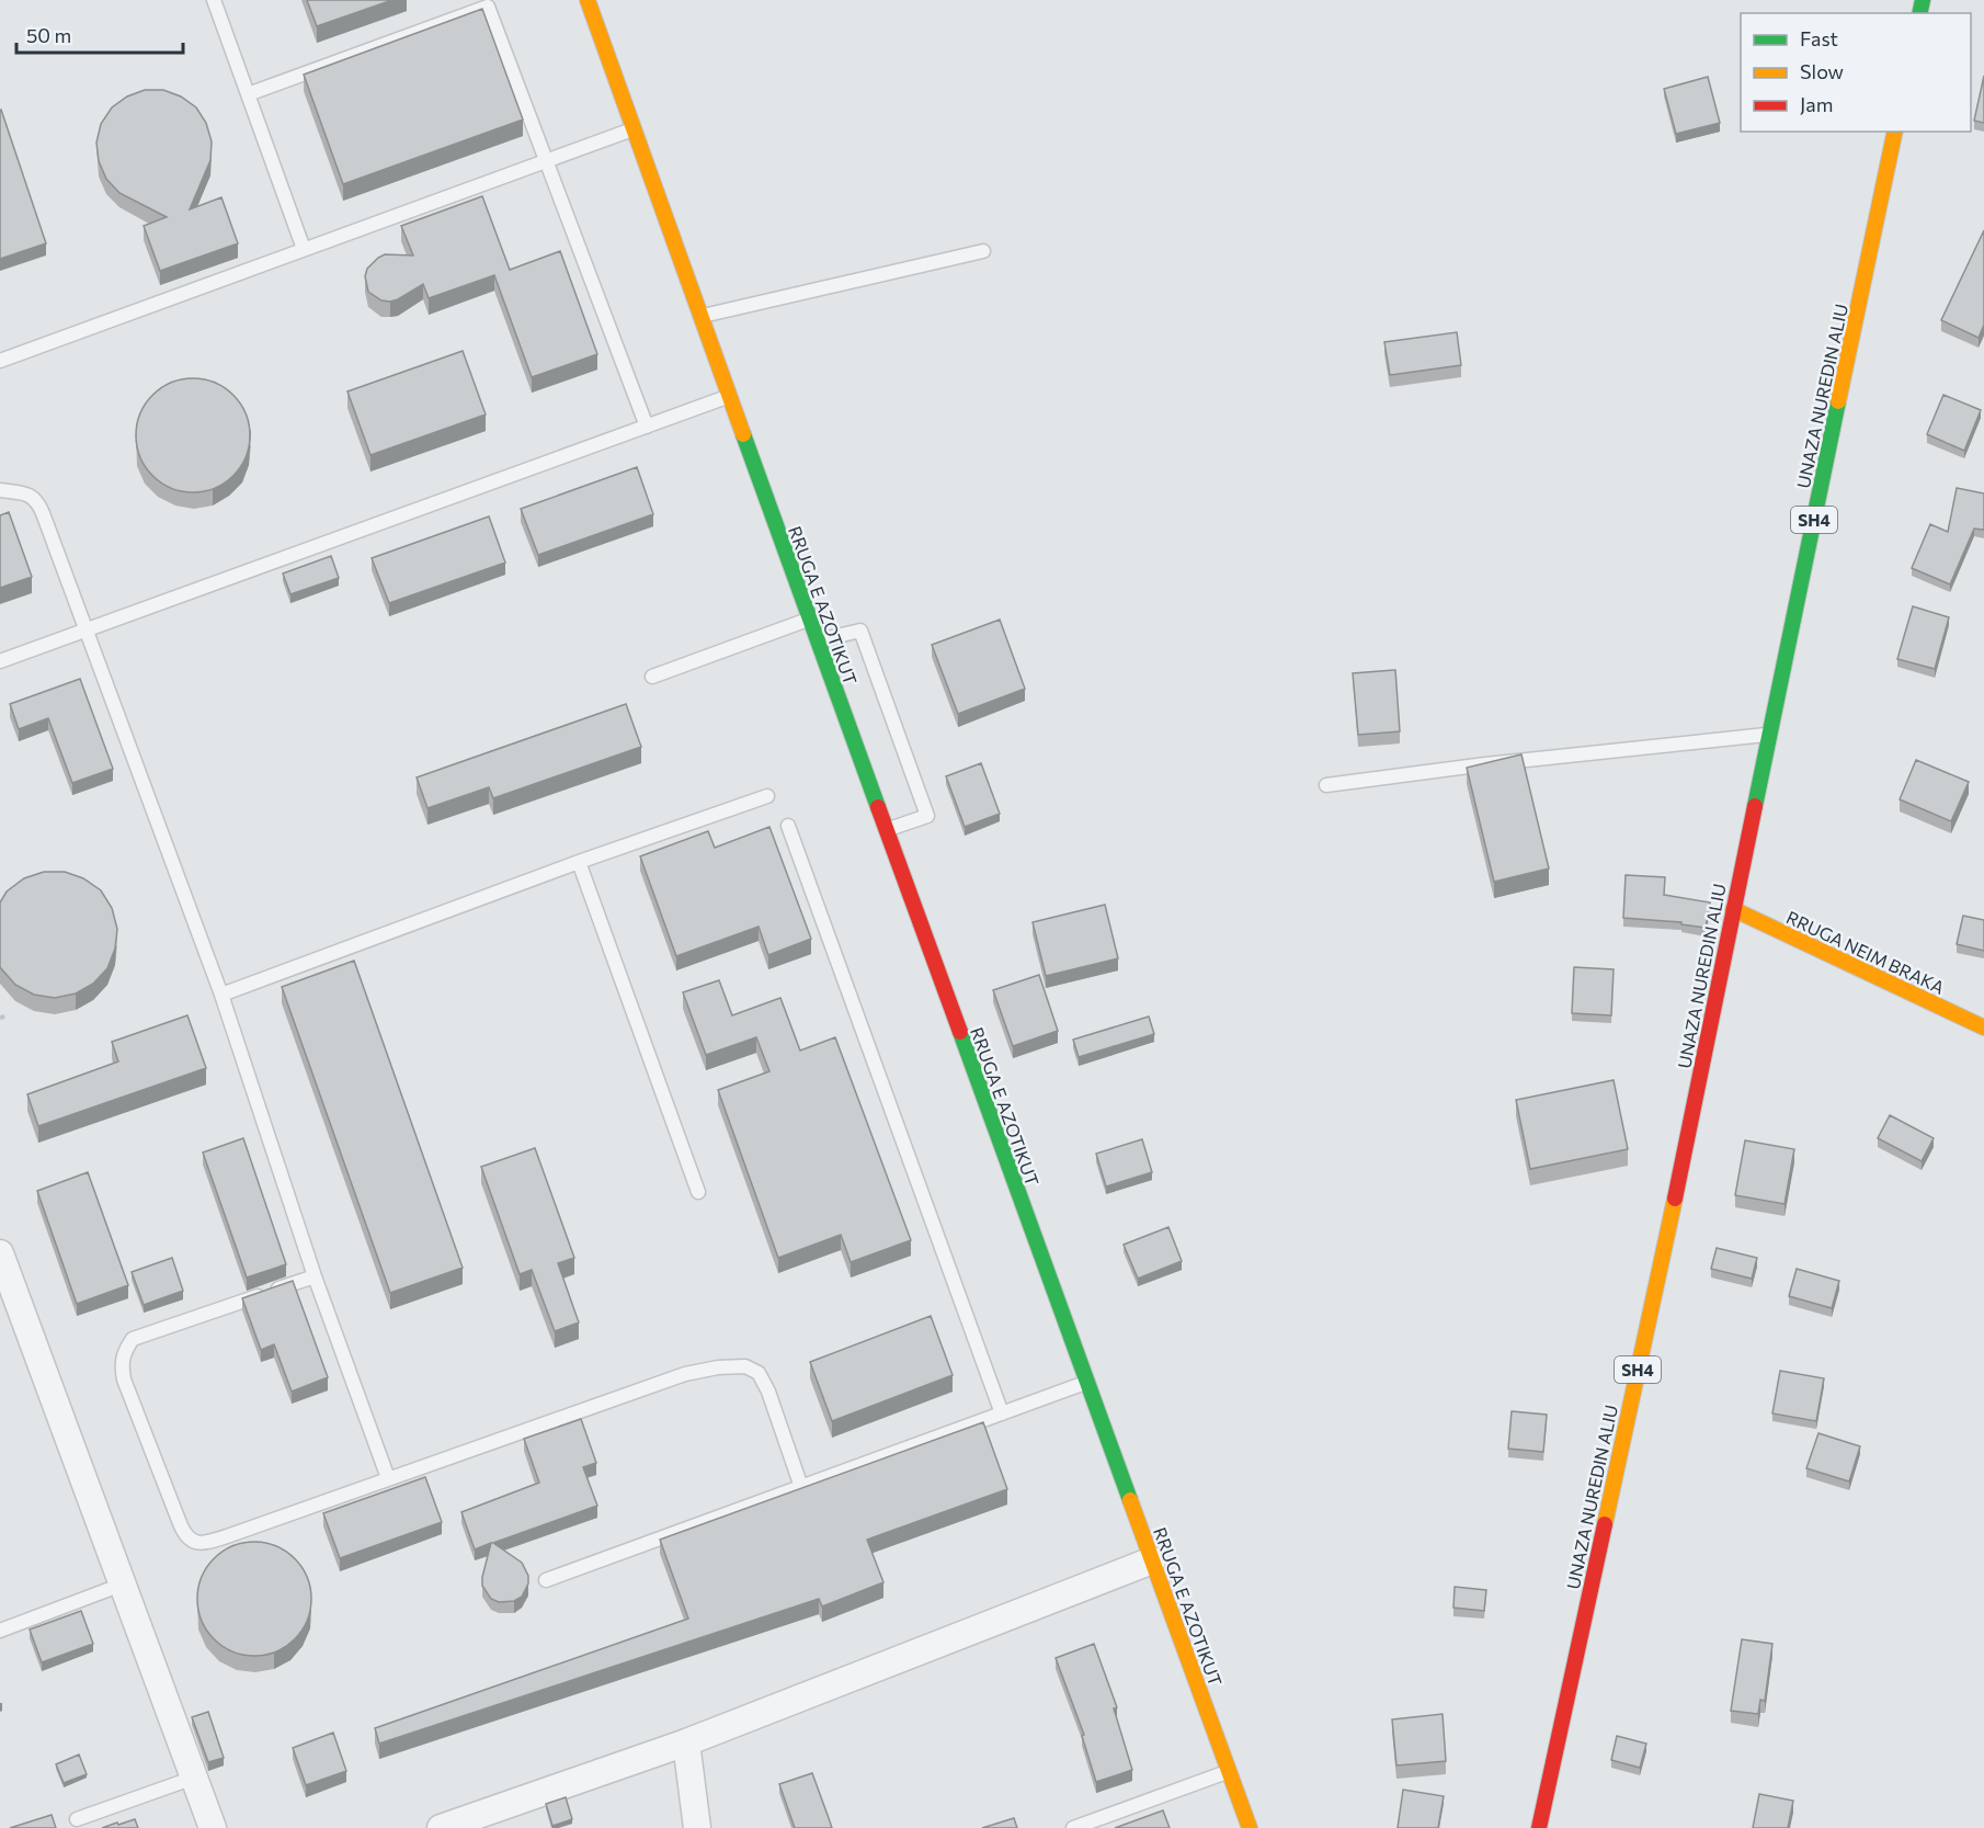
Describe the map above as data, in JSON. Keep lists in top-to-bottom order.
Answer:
{
  "streets": {
    "street": [
      "UNAZA NUREDIN ALIU",
      "SH4",
      "RRUGA E AZOTIKUT",
      "RRUGA NEIM BRAKA"
    ]
  },
  "crossings": [
    ["UNAZA NUREDIN ALIU", "RRUGA NEIM BRAKA"]
  ],
  "legend": ["Fast", "Slow", "Jam"],
  "scale_bar": "50 m"
}
